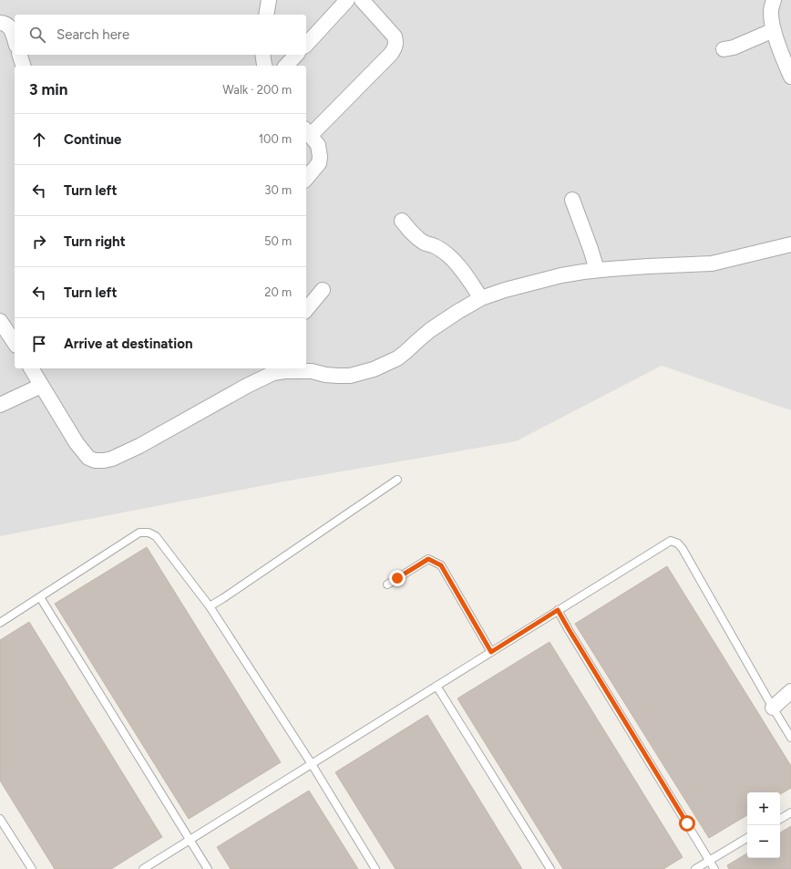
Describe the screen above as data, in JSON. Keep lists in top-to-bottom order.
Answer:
{
  "page": {
    "search": "Search here",
    "heading": ["3 min", "Walk · 200 m"],
    "list": [
      ["Continue", "100 m"],
      ["Turn left", "30 m"],
      ["Turn right", "50 m"],
      ["Turn left", "20 m"],
      "Arrive at destination"
    ],
    "map_buttons": ["+", "−"]
  }
}
